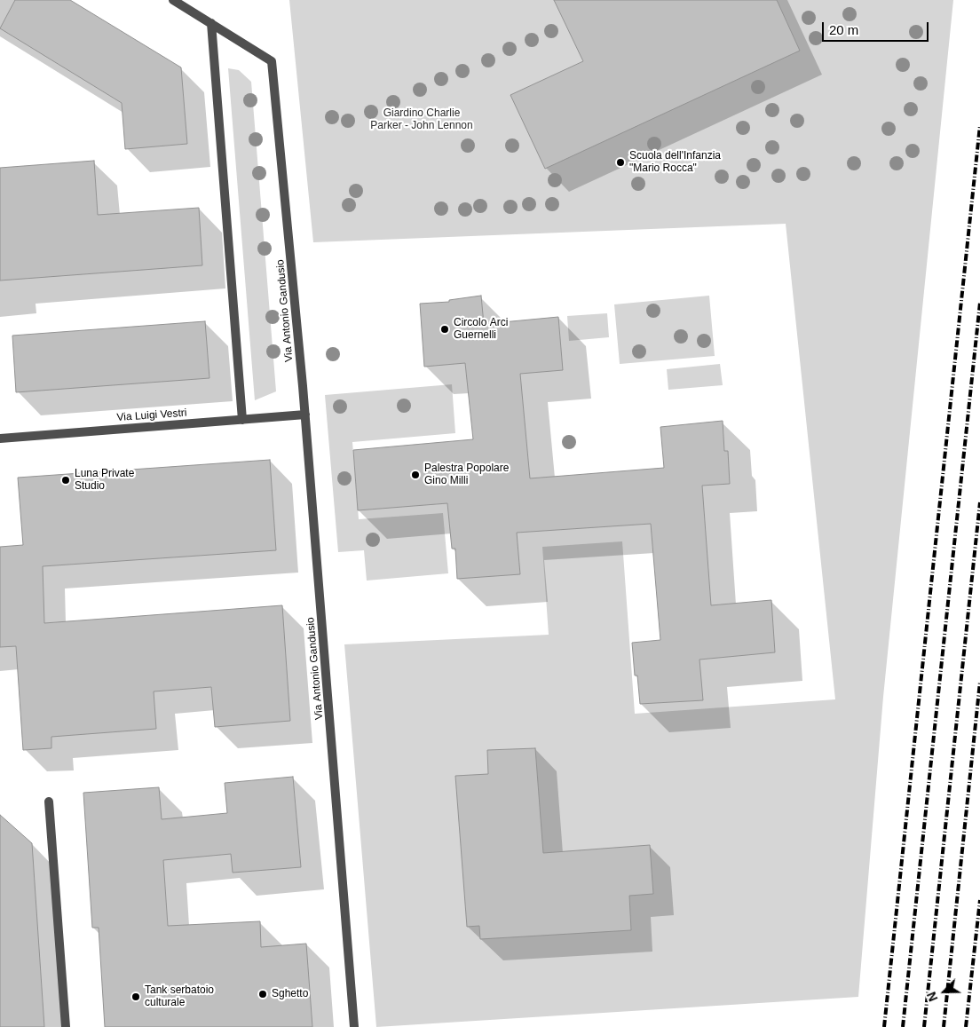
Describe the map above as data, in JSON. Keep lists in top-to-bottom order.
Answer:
{
  "streets": {
    "street": ["Via Antonio Gandusio", "Via Luigi Vestri"]
  },
  "crossings": [
    ["Via Antonio Gandusio", "Via Luigi Vestri"]
  ],
  "parks": ["Giardino Charlie Parker - John Lennon"],
  "places": [
    "Scuola dell'Infanzia \"Mario Rocca\"",
    "Circolo Arci Guernelli",
    "Palestra Popolare Gino Milli",
    "Luna Private Studio",
    "Sghetto",
    "Tank serbatoio culturale"
  ],
  "scale_bar": "20 m",
  "north": "bottom left"
}
